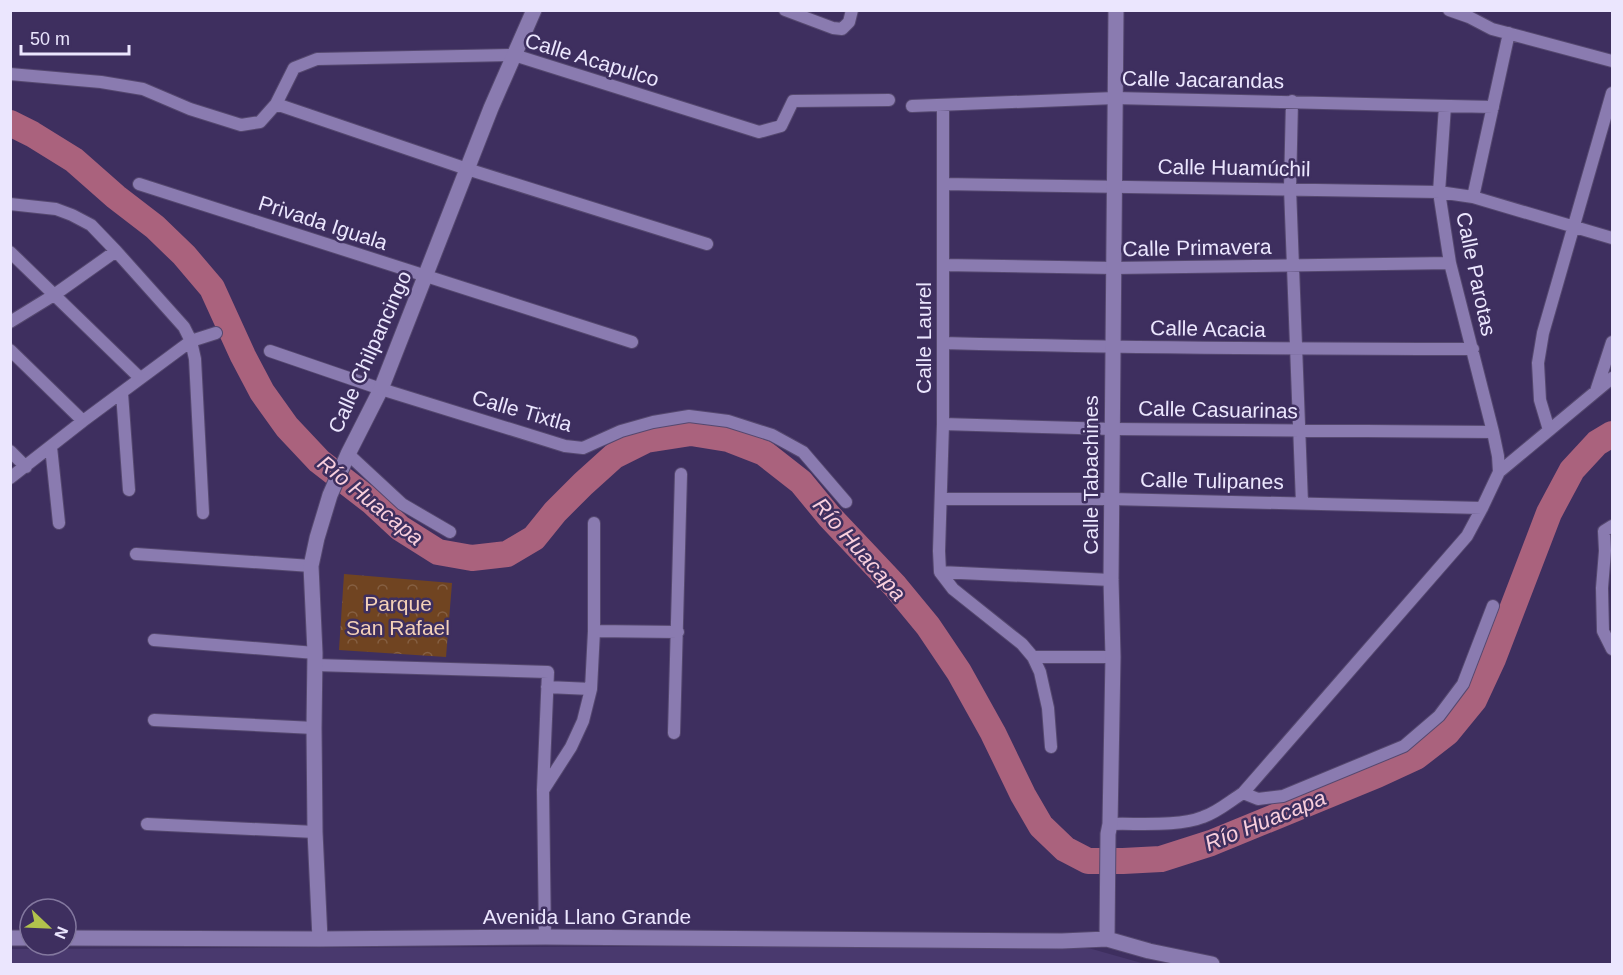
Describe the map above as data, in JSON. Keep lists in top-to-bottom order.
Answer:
{
  "streets": {
    "street": [
      "Calle Acapulco",
      "Calle Jacarandas",
      "Calle Huamúchil",
      "Privada Iguala",
      "Calle Primavera",
      "Calle Parotas",
      "Calle Acacia",
      "Calle Laurel",
      "Calle Chilpancingo",
      "Calle Casuarinas",
      "Calle Tixtla",
      "Calle Tabachines",
      "Calle Tulipanes",
      "Avenida Llano Grande"
    ]
  },
  "crossings": [
    ["Calle Acapulco", "Calle Chilpancingo"],
    ["Calle Jacarandas", "Calle Parotas"],
    ["Calle Jacarandas", "Calle Laurel"],
    ["Calle Jacarandas", "Calle Tabachines"],
    ["Calle Huamúchil", "Calle Parotas"],
    ["Calle Huamúchil", "Calle Laurel"],
    ["Calle Huamúchil", "Calle Tabachines"],
    ["Privada Iguala", "Calle Chilpancingo"],
    ["Calle Primavera", "Calle Parotas"],
    ["Calle Primavera", "Calle Laurel"],
    ["Calle Primavera", "Calle Tabachines"],
    ["Calle Parotas", "Calle Acacia"],
    ["Calle Parotas", "Calle Casuarinas"],
    ["Calle Acacia", "Calle Laurel"],
    ["Calle Acacia", "Calle Tabachines"],
    ["Calle Laurel", "Calle Casuarinas"],
    ["Calle Laurel", "Calle Tulipanes"],
    ["Calle Chilpancingo", "Calle Tixtla"],
    ["Calle Chilpancingo", "Avenida Llano Grande"],
    ["Calle Casuarinas", "Calle Tabachines"],
    ["Calle Tabachines", "Calle Tulipanes"],
    ["Calle Tabachines", "Avenida Llano Grande"]
  ],
  "water": ["Río Huacapa"],
  "parks": ["Parque San Rafael"],
  "scale_bar": "50 m",
  "north": "bottom right"
}
